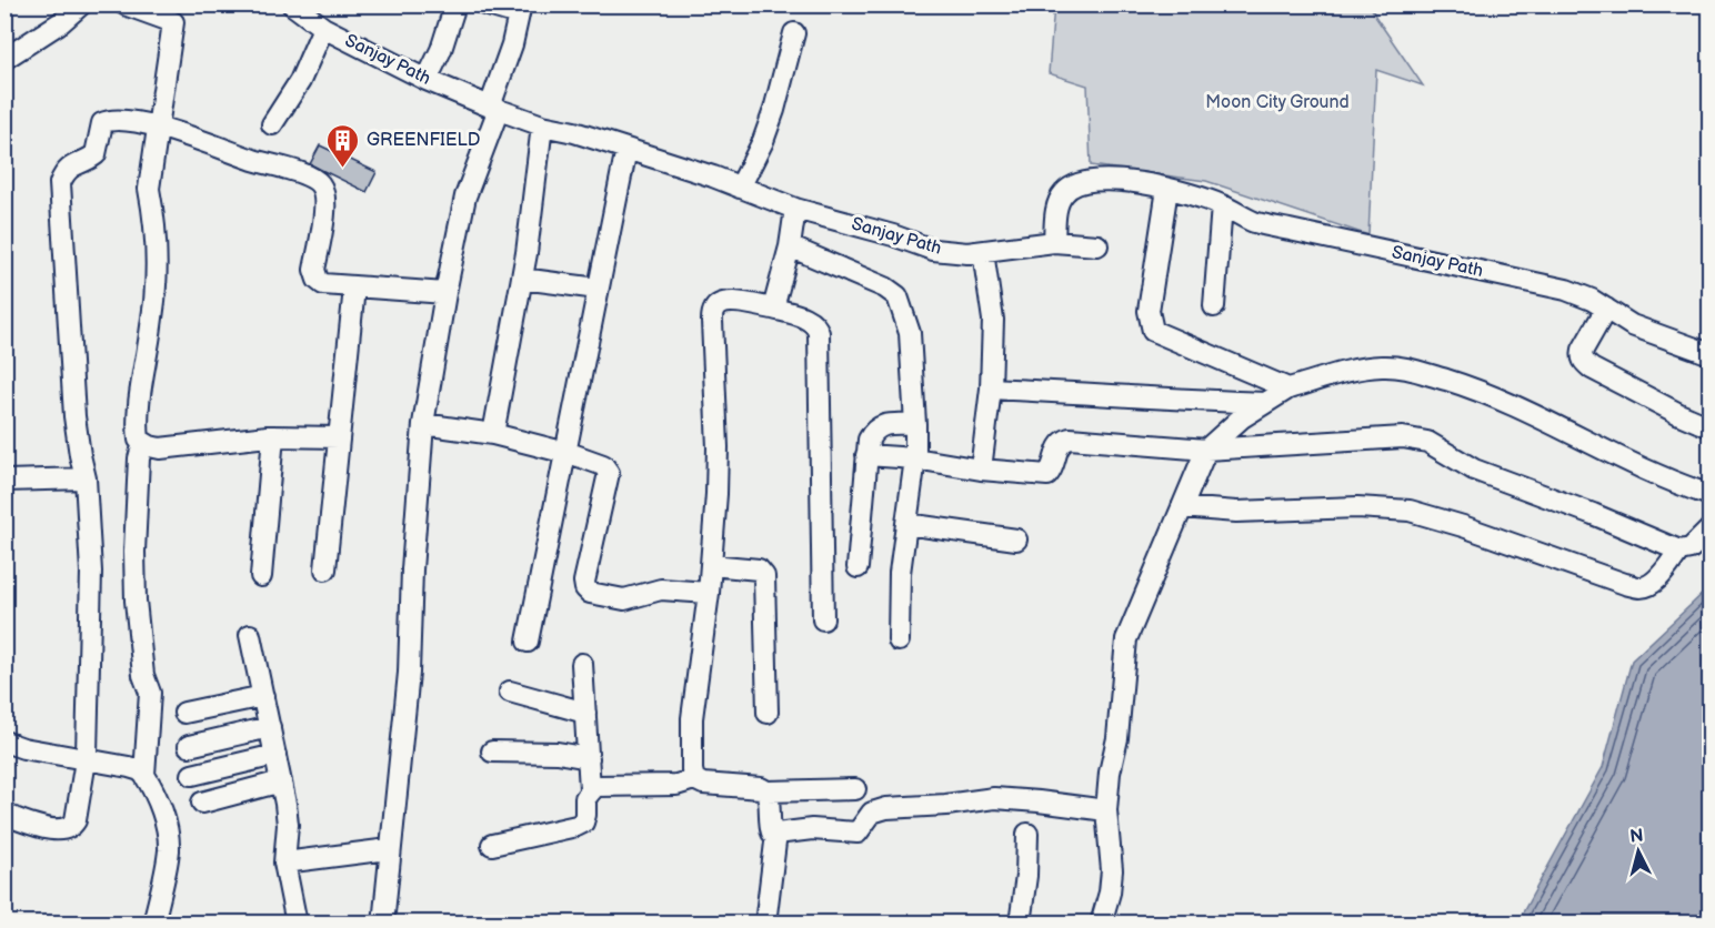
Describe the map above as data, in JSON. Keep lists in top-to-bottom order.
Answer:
{
  "streets": {
    "street": ["Sanjay Path"]
  },
  "parks": ["Moon City Ground"],
  "places": {
    "building": ["GREENFIELD"]
  },
  "north": "top"
}
